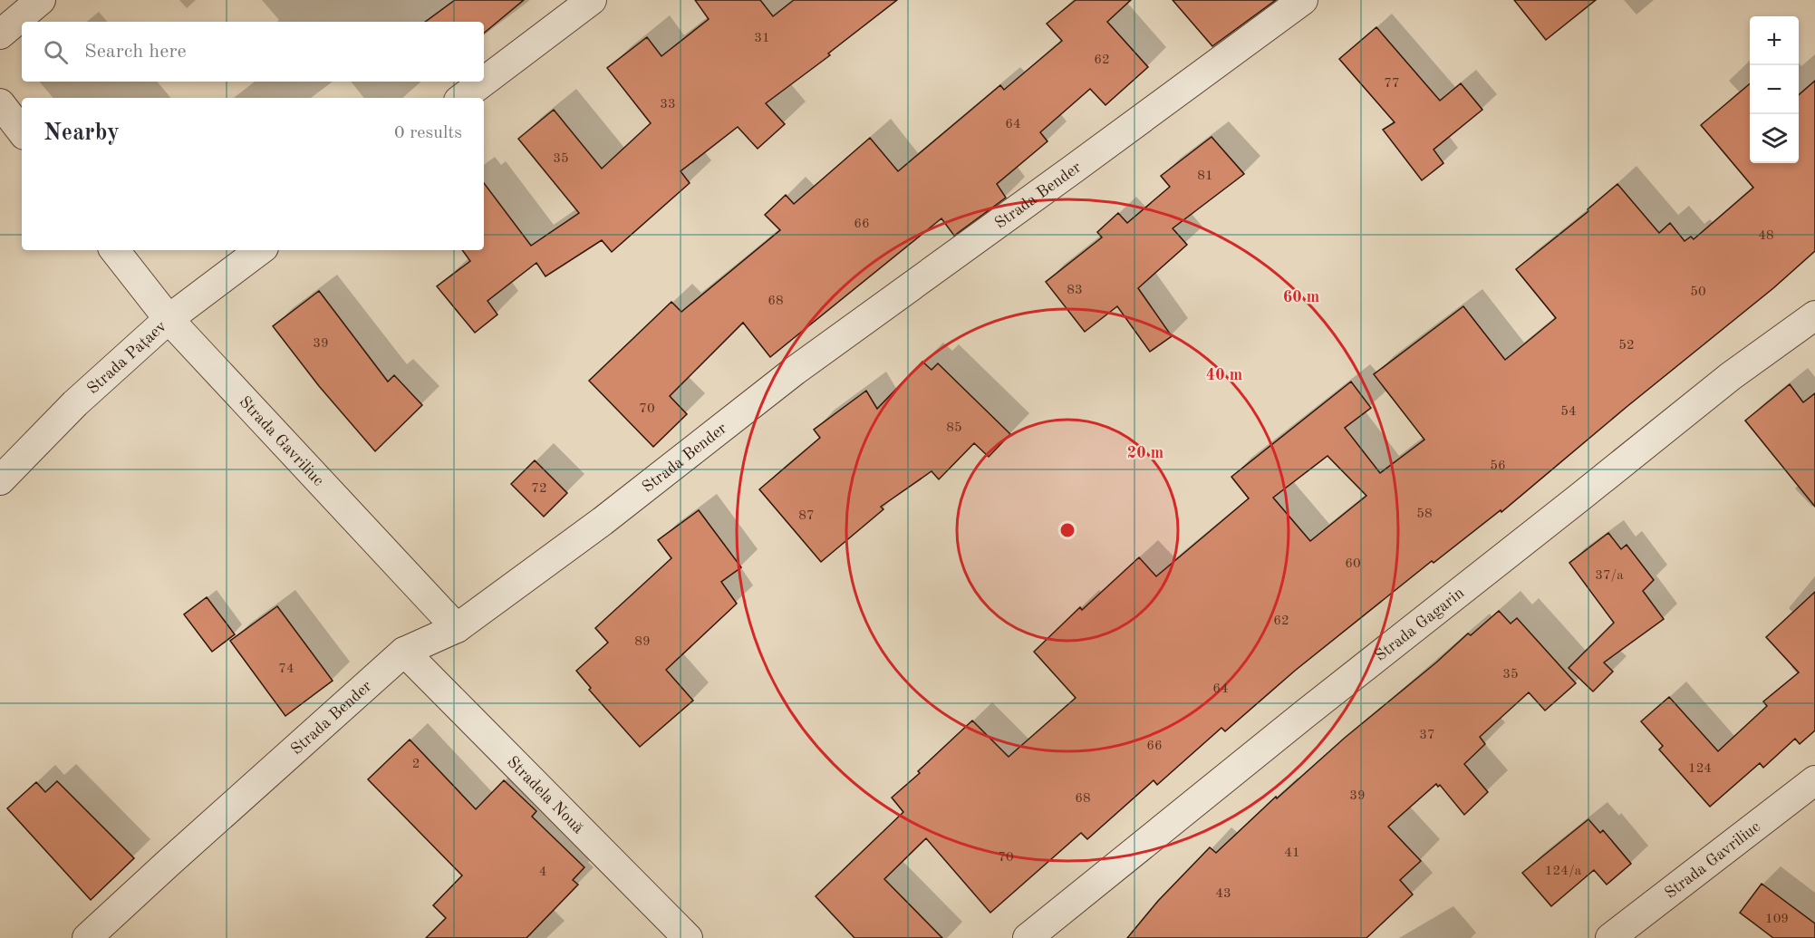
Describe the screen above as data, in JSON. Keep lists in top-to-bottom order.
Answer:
{
  "streets": {
    "street": [
      "Strada Bender",
      "Strada Pațaev",
      "Strada Gavriliuc",
      "Strada Gagarin",
      "Stradela Nouă"
    ]
  },
  "crossings": [
    ["Strada Bender", "Strada Gavriliuc"],
    ["Strada Bender", "Stradela Nouă"],
    ["Strada Pațaev", "Strada Gavriliuc"]
  ],
  "house_numbers": [
    "31",
    "62",
    "77",
    "33",
    "64",
    "35",
    "81",
    "66",
    "48",
    "83",
    "50",
    "68",
    "39",
    "52",
    "70",
    "54",
    "85",
    "56",
    "72",
    "58",
    "87",
    "60",
    "37/a",
    "62",
    "89",
    "74",
    "35",
    "64",
    "37",
    "66",
    "2",
    "124",
    "39",
    "68",
    "41",
    "70",
    "124/a",
    "4",
    "43",
    "109"
  ],
  "page": {
    "map_buttons": ["+", "−"],
    "search": "Search here",
    "heading": ["Nearby", "0 results"]
  },
  "rings": ["60 m", "40 m", "20 m"]
}
